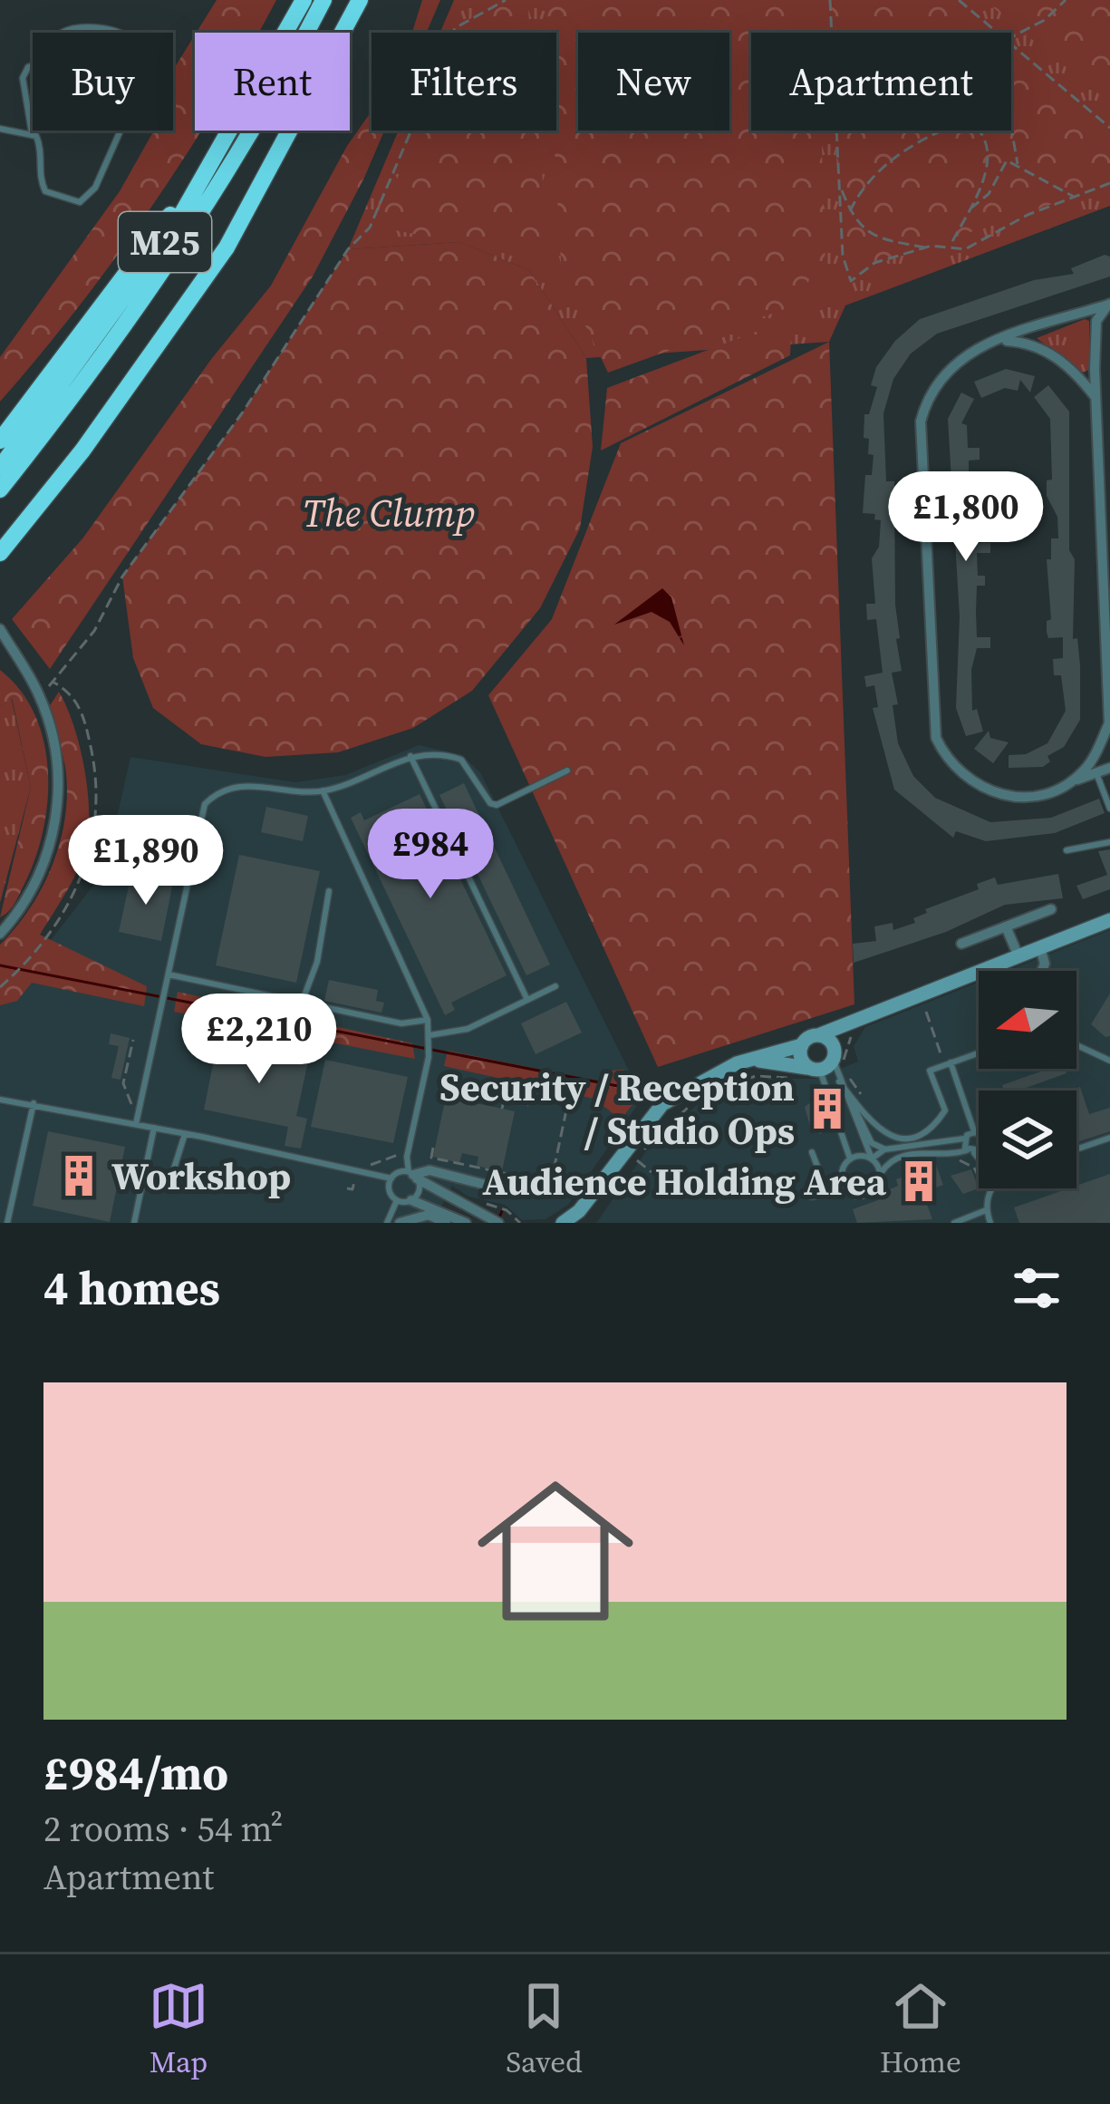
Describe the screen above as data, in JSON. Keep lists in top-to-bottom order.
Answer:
{
  "streets": {
    "highway": ["M25"]
  },
  "parks": ["The Clump"],
  "places": {
    "building": ["Security / Reception / Studio Ops", "Workshop", "Audience Holding Area"]
  },
  "north": "left",
  "page": {
    "chip": [
      "Buy",
      "Rent",
      "Filters",
      "New",
      "Apartment"
    ],
    "price": [
      "£1,800",
      "£984",
      "£1,890",
      "£2,210"
    ],
    "heading": "4 homes",
    "list": [
      {
        "name": "£984/mo",
        "note": "2 rooms · 54 m² · Apartment"
      }
    ],
    "tabs": ["Map", "Saved", "Home"]
  }
}
